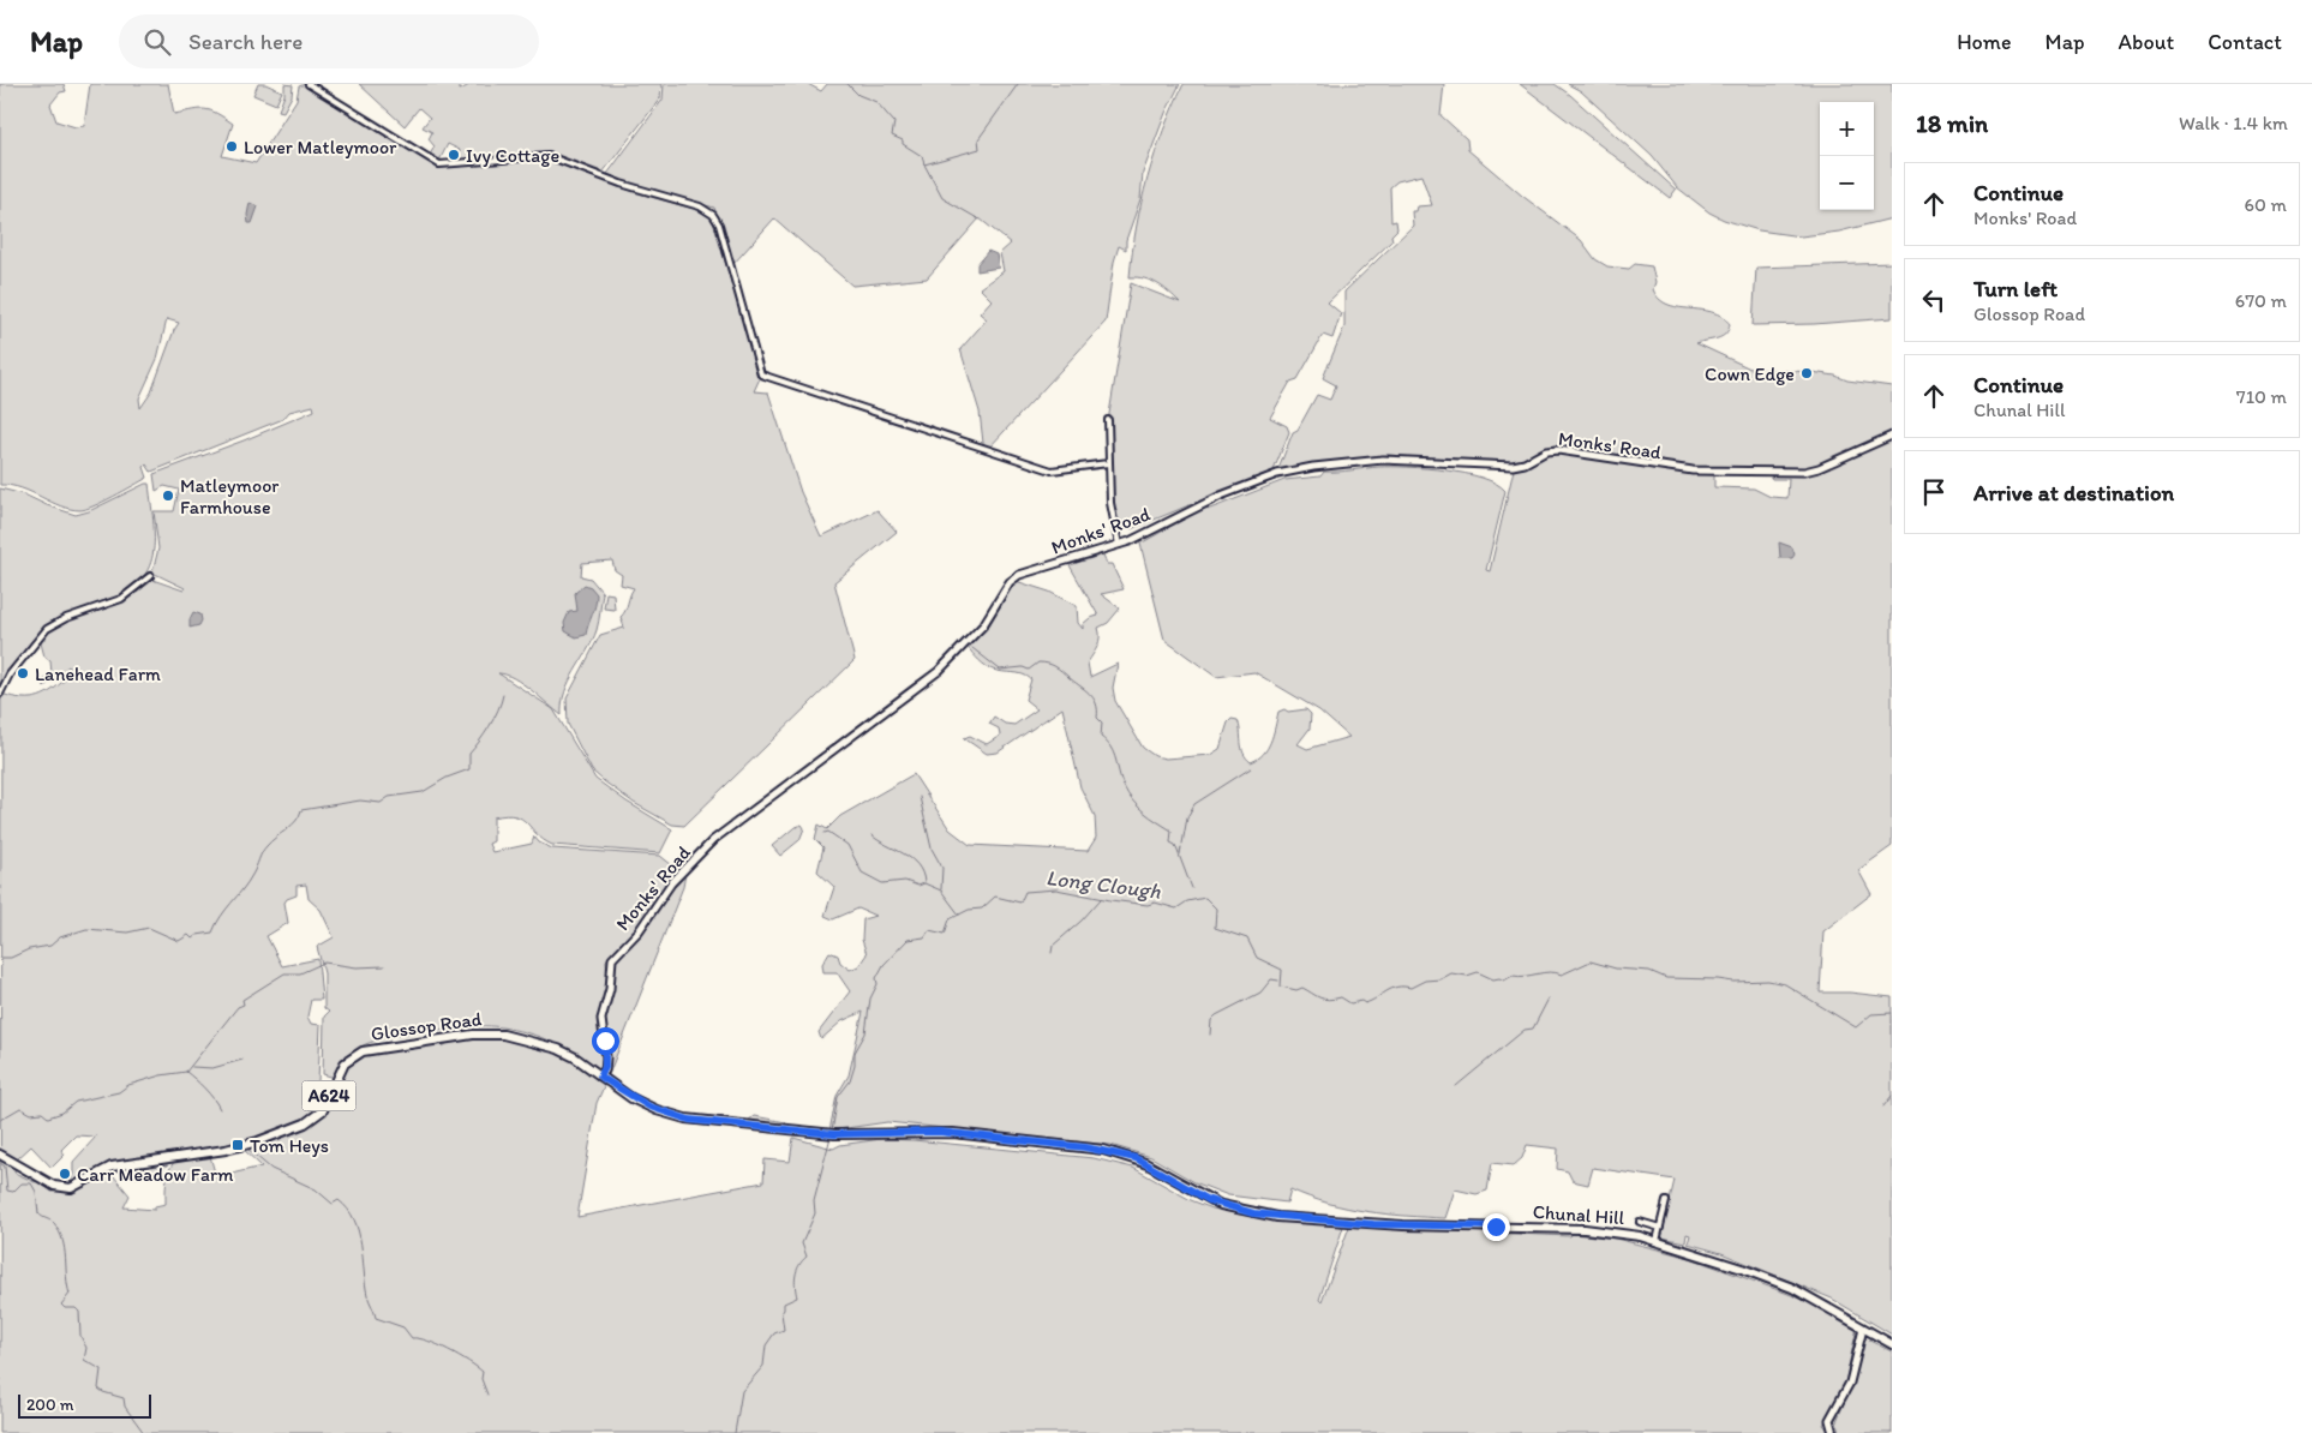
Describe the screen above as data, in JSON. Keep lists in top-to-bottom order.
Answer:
{
  "streets": {
    "main road": ["Glossop Road", "A624", "Chunal Hill"],
    "street": ["Monks' Road"]
  },
  "crossings": [
    ["Monks' Road", "Glossop Road"],
    ["Glossop Road", "Chunal Hill"],
    ["A624", "Chunal Hill"]
  ],
  "water": ["Long Clough"],
  "places": {
    "other": [
      "Lower Matleymoor",
      "Ivy Cottage",
      "Cown Edge",
      "Matleymoor Farmhouse",
      "Lanehead Farm",
      "Carr Meadow Farm"
    ],
    "transit": ["Tom Heys"]
  },
  "scale_bar": "200 m",
  "page": {
    "header": "Map",
    "search": "Search here",
    "nav": [
      "Home",
      "Map",
      "About",
      "Contact"
    ],
    "heading": ["18 min", "Walk · 1.4 km"],
    "map_buttons": ["+", "−"],
    "list": [
      ["Continue", "Monks' Road", "60 m"],
      ["Turn left", "Glossop Road", "670 m"],
      ["Continue", "Chunal Hill", "710 m"],
      "Arrive at destination"
    ],
    "scale": "200 m"
  }
}
